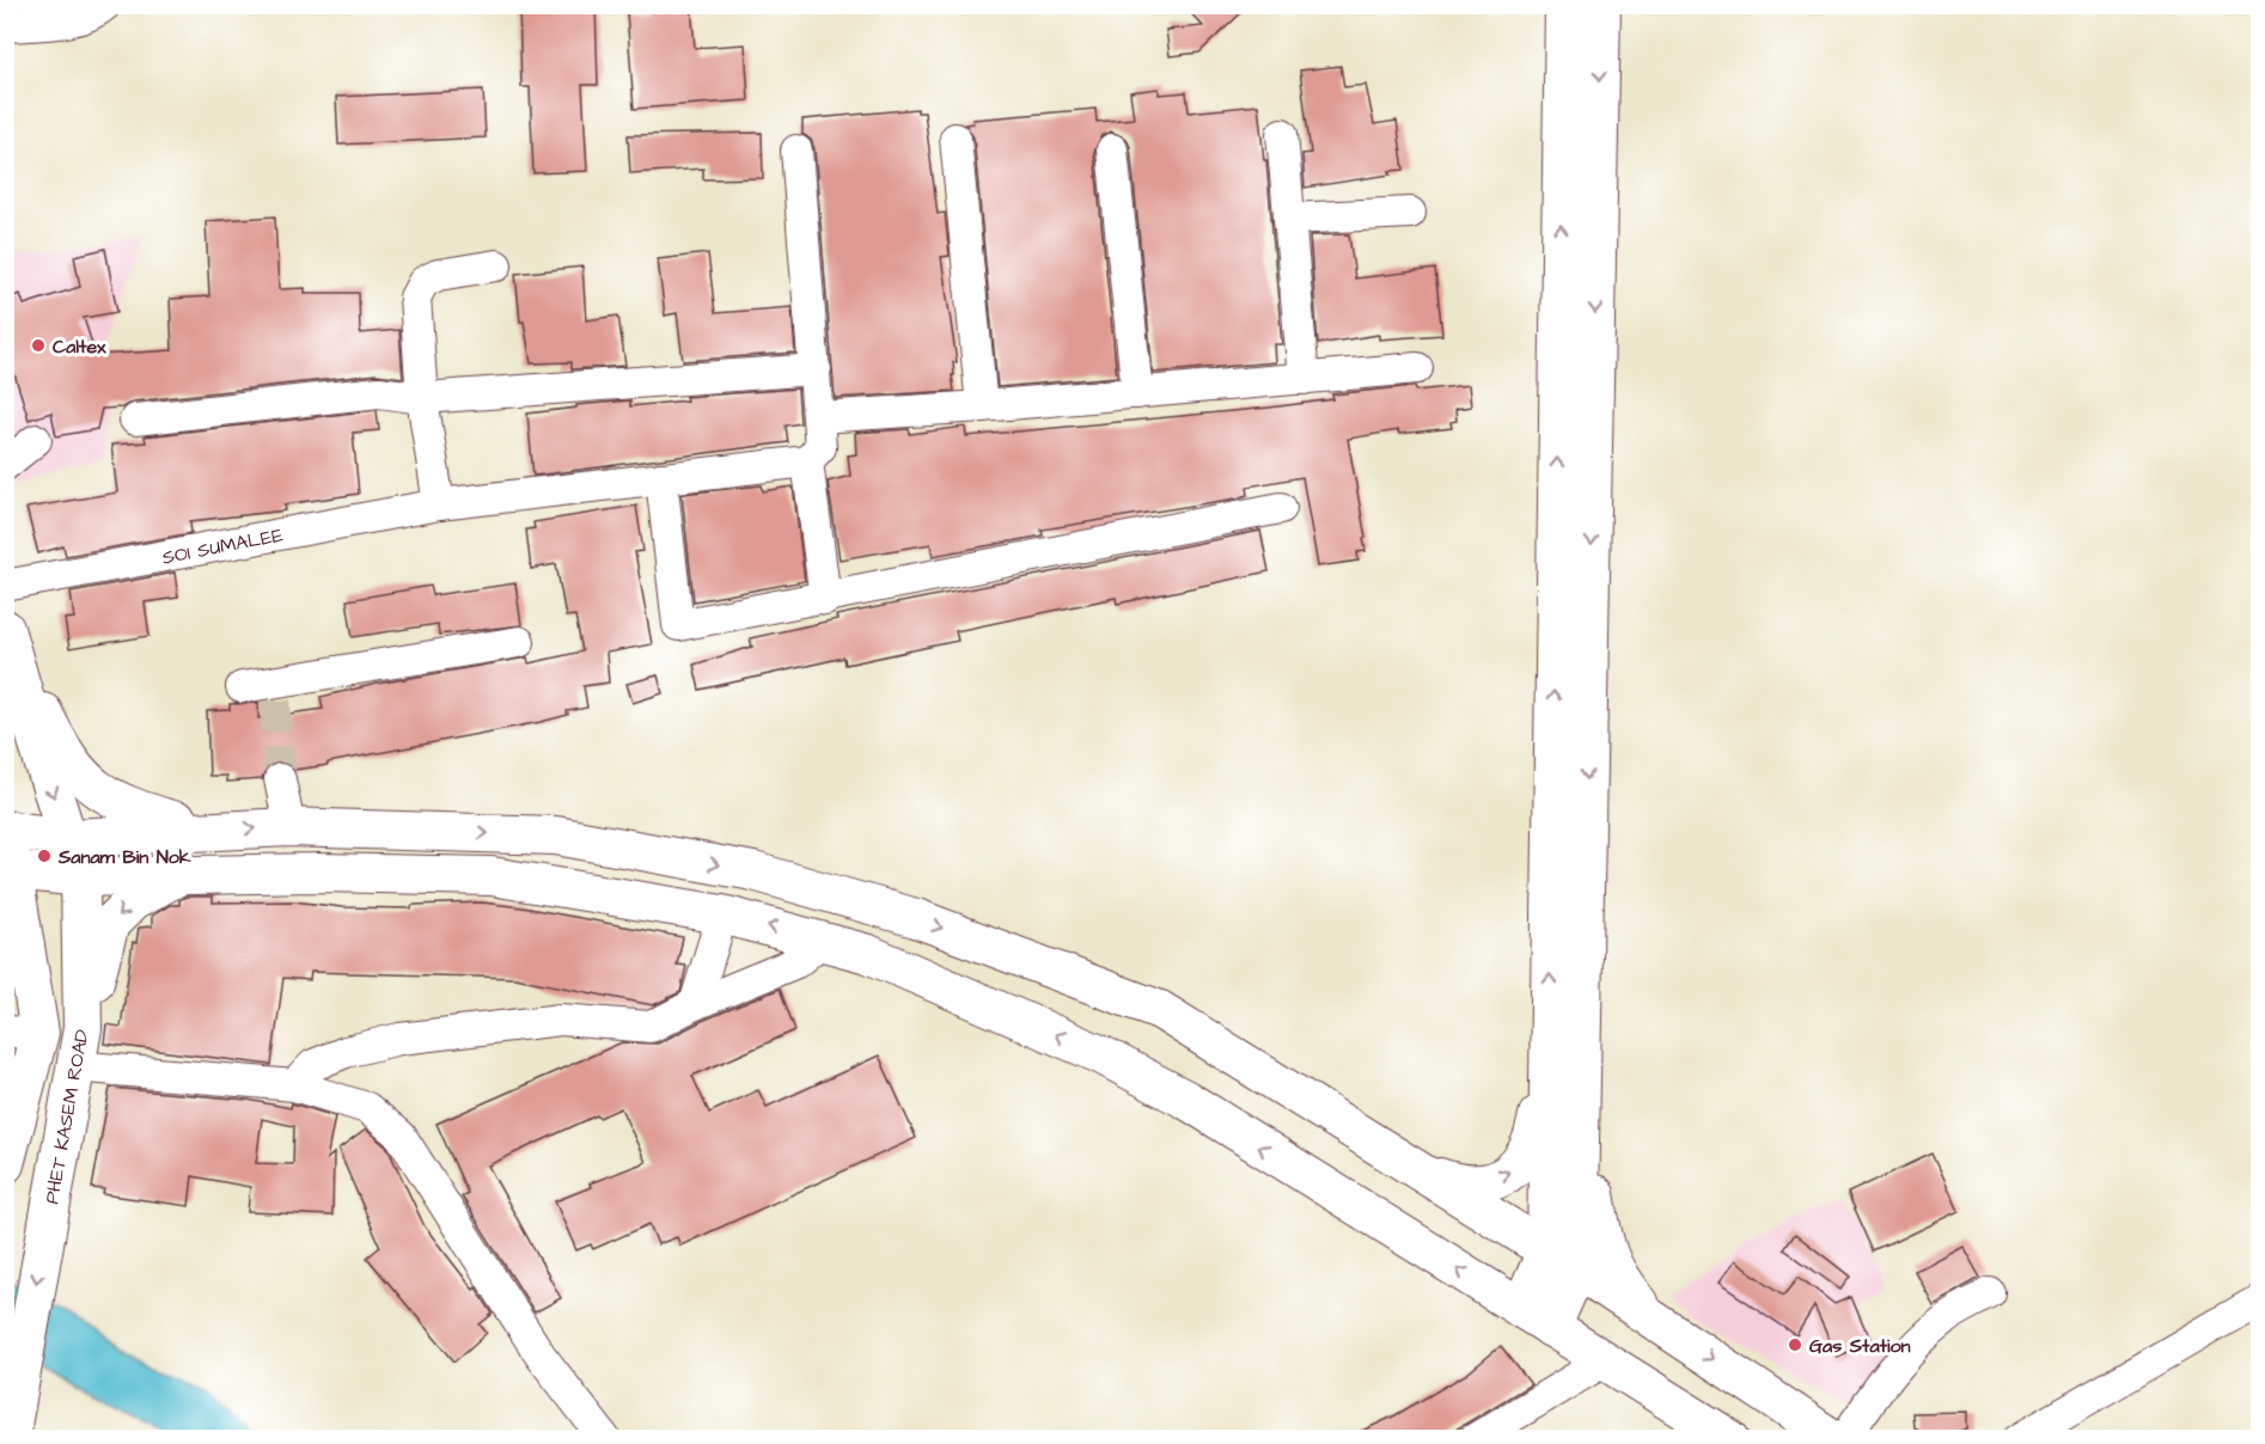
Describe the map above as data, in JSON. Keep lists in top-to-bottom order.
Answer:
{
  "streets": {
    "main road": ["PHET KASEM ROAD"],
    "street": ["SOI SUMALEE"]
  },
  "one_way": ["PHET KASEM ROAD"],
  "places": ["Caltex", "Sanam Bin Nok", "Gas Station"]
}
